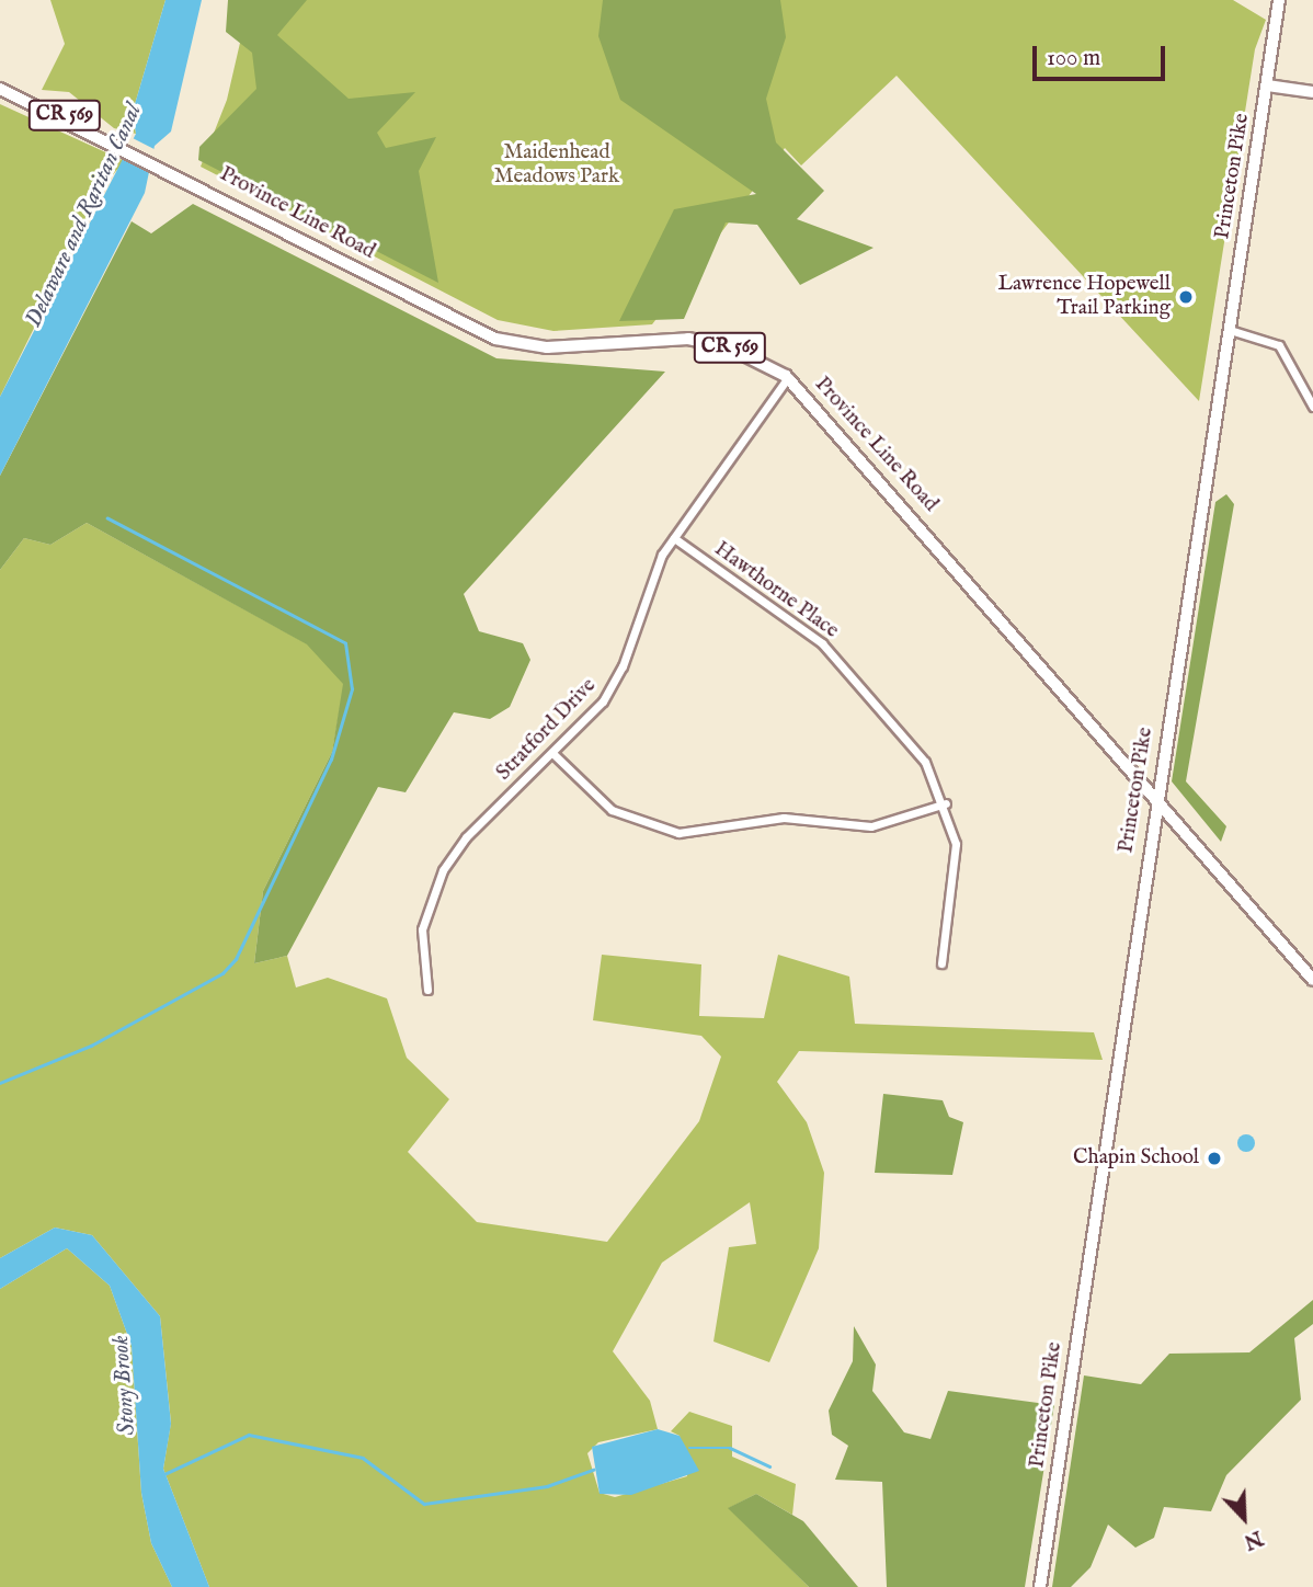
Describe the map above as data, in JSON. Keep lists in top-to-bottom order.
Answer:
{
  "streets": {
    "main road": ["CR 569", "Princeton Pike", "Province Line Road"],
    "street": ["Hawthorne Place", "Stratford Drive"]
  },
  "crossings": [
    ["Princeton Pike", "Province Line Road"],
    ["Province Line Road", "Stratford Drive"],
    ["Hawthorne Place", "Stratford Drive"]
  ],
  "water": ["Delaware and Raritan Canal", "Stony Brook"],
  "parks": ["Maidenhead Meadows Park"],
  "places": ["Lawrence Hopewell Trail Parking", "Chapin School"],
  "scale_bar": "100 m",
  "north": "bottom right"
}
